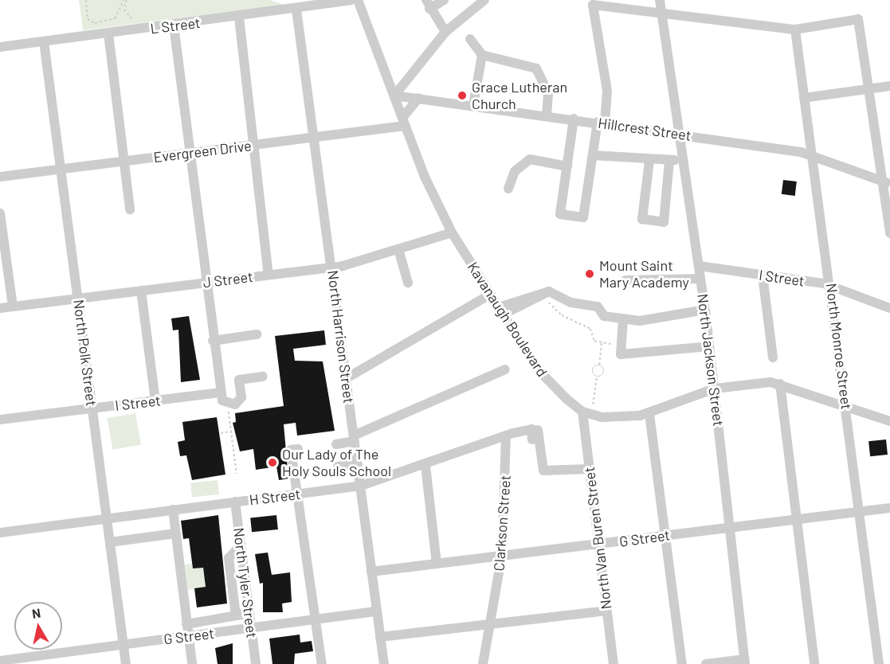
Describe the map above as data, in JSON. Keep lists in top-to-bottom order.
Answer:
{
  "streets": {
    "street": [
      "L Street",
      "Hillcrest Street",
      "Evergreen Drive",
      "I Street",
      "J Street",
      "Kavanaugh Boulevard",
      "North Harrison Street",
      "North Monroe Street",
      "North Polk Street",
      "North Jackson Street",
      "H Street",
      "Clarkson Street",
      "North Van Buren Street",
      "G Street",
      "North Tyler Street"
    ]
  },
  "crossings": [
    ["L Street", "North Harrison Street"],
    ["L Street", "North Polk Street"],
    ["Hillcrest Street", "Kavanaugh Boulevard"],
    ["Hillcrest Street", "North Monroe Street"],
    ["Hillcrest Street", "North Jackson Street"],
    ["Evergreen Drive", "Kavanaugh Boulevard"],
    ["Evergreen Drive", "North Harrison Street"],
    ["Evergreen Drive", "North Polk Street"],
    ["I Street", "North Monroe Street"],
    ["I Street", "North Polk Street"],
    ["I Street", "North Jackson Street"],
    ["J Street", "Kavanaugh Boulevard"],
    ["J Street", "North Harrison Street"],
    ["J Street", "North Polk Street"],
    ["Kavanaugh Boulevard", "North Monroe Street"],
    ["Kavanaugh Boulevard", "North Jackson Street"],
    ["Kavanaugh Boulevard", "North Van Buren Street"],
    ["North Harrison Street", "H Street"],
    ["North Harrison Street", "G Street"],
    ["North Monroe Street", "G Street"],
    ["North Polk Street", "H Street"],
    ["North Polk Street", "G Street"],
    ["North Jackson Street", "G Street"],
    ["H Street", "Clarkson Street"],
    ["H Street", "North Van Buren Street"],
    ["H Street", "North Tyler Street"],
    ["Clarkson Street", "G Street"],
    ["North Van Buren Street", "G Street"],
    ["G Street", "North Tyler Street"]
  ],
  "places": ["Grace Lutheran Church", "Mount Saint Mary Academy", "Our Lady of The Holy Souls School"],
  "north": "top"
}
